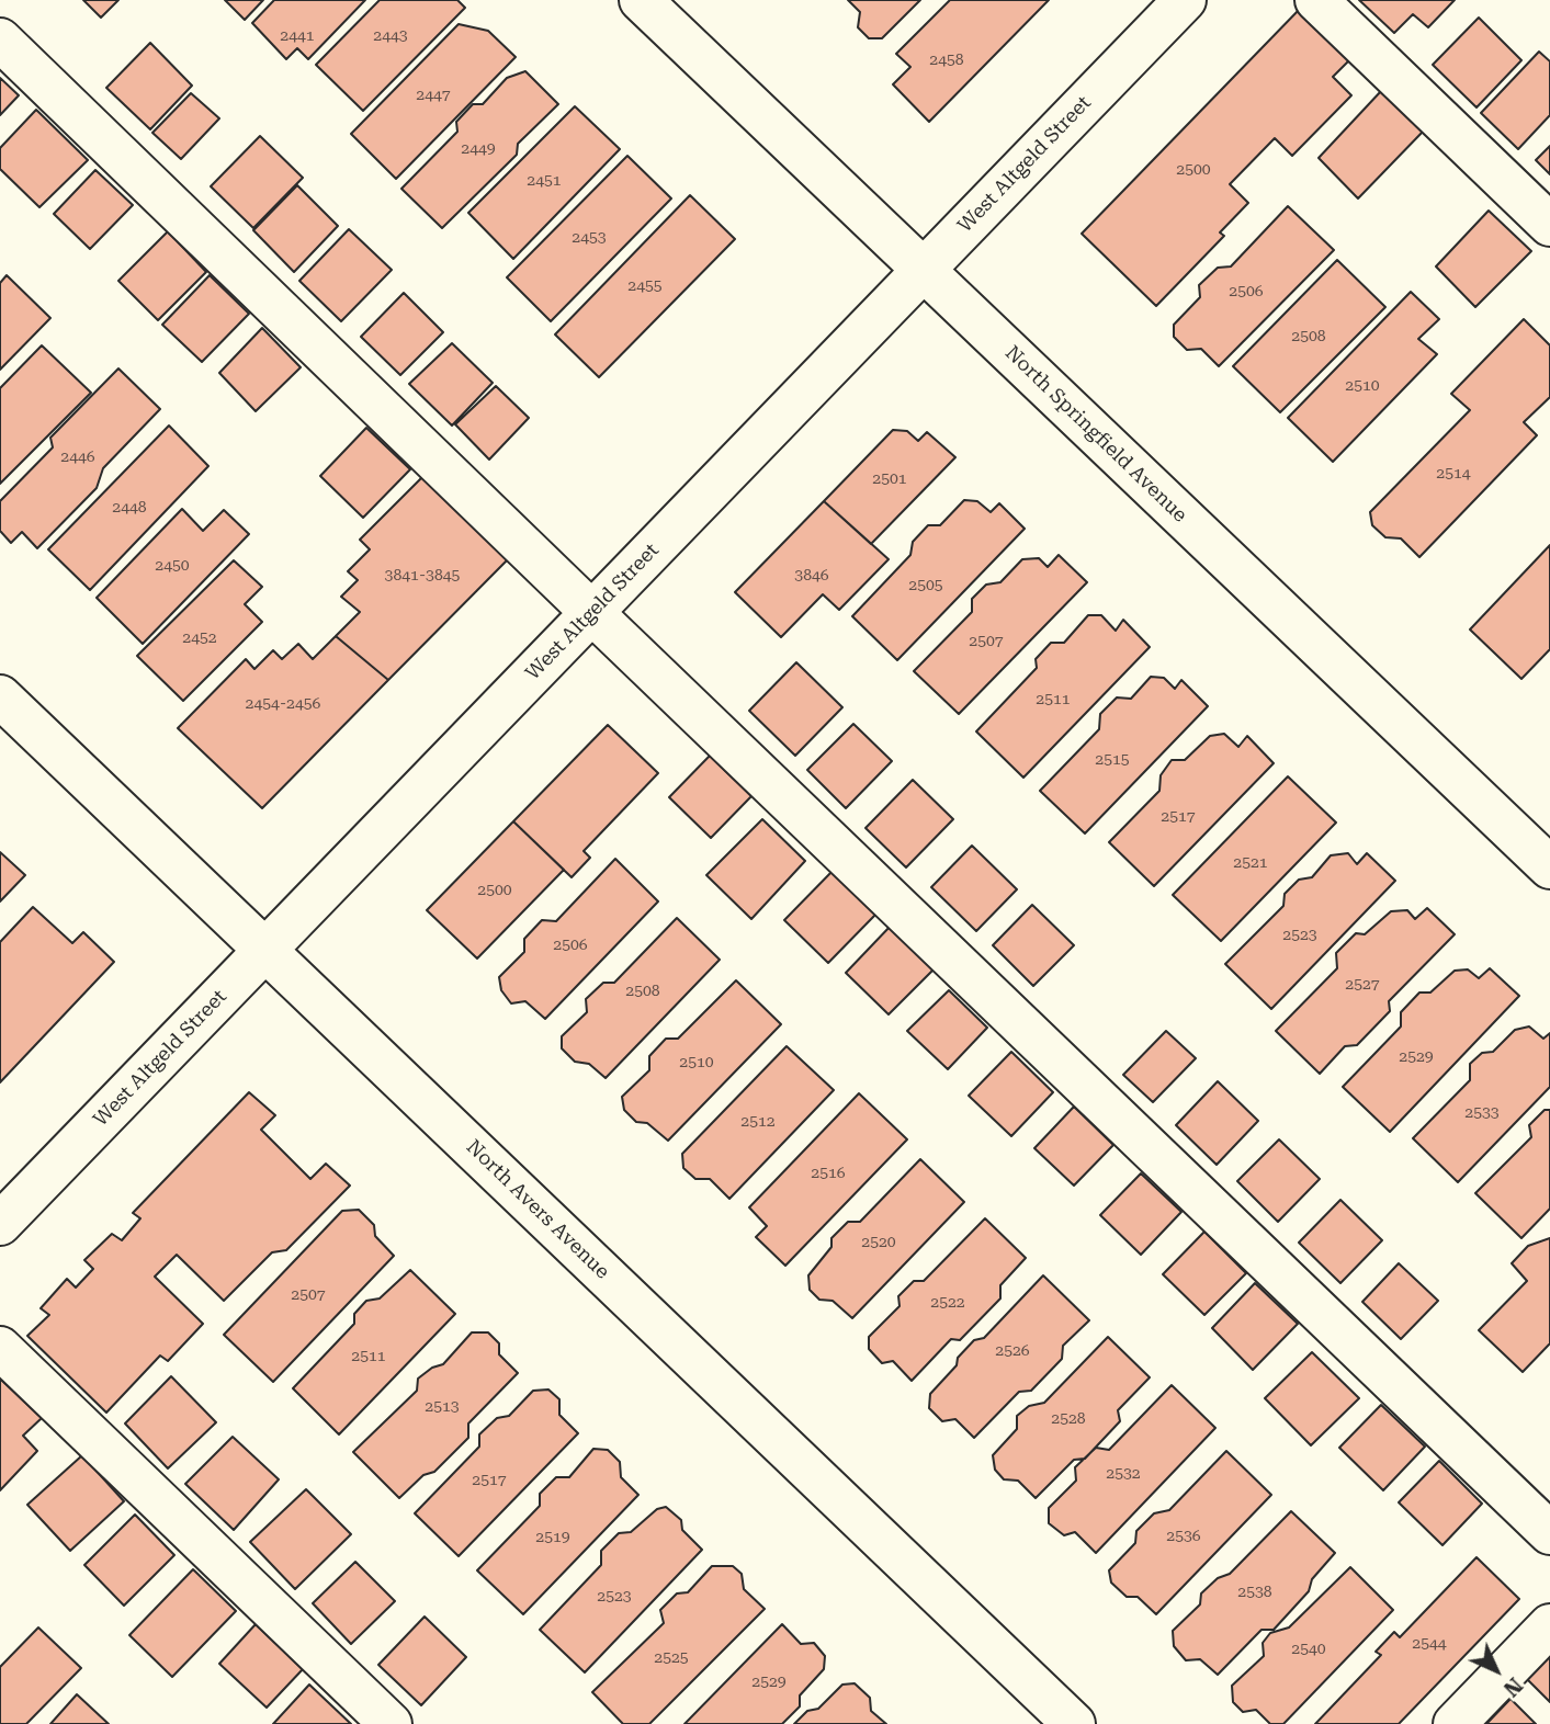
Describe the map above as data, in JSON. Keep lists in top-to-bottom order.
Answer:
{
  "streets": {
    "street": ["West Altgeld Street", "North Springfield Avenue", "North Avers Avenue"]
  },
  "crossings": [
    ["West Altgeld Street", "North Springfield Avenue"],
    ["West Altgeld Street", "North Avers Avenue"]
  ],
  "house_numbers": [
    "2441",
    "2443",
    "2458",
    "2447",
    "2449",
    "2500",
    "2451",
    "2453",
    "2455",
    "2506",
    "2508",
    "2510",
    "2446",
    "2514",
    "2501",
    "2448",
    "2450",
    "3841-3845",
    "3846",
    "2505",
    "2452",
    "2507",
    "2511",
    "2454-2456",
    "2515",
    "2517",
    "2521",
    "2500",
    "2523",
    "2506",
    "2527",
    "2508",
    "2529",
    "2510",
    "2533",
    "2512",
    "2516",
    "2520",
    "2507",
    "2522",
    "2526",
    "2511",
    "2513",
    "2528",
    "2532",
    "2517",
    "2536",
    "2519",
    "2538",
    "2523",
    "2544",
    "2540",
    "2525",
    "2529"
  ],
  "north": "bottom right"
}
